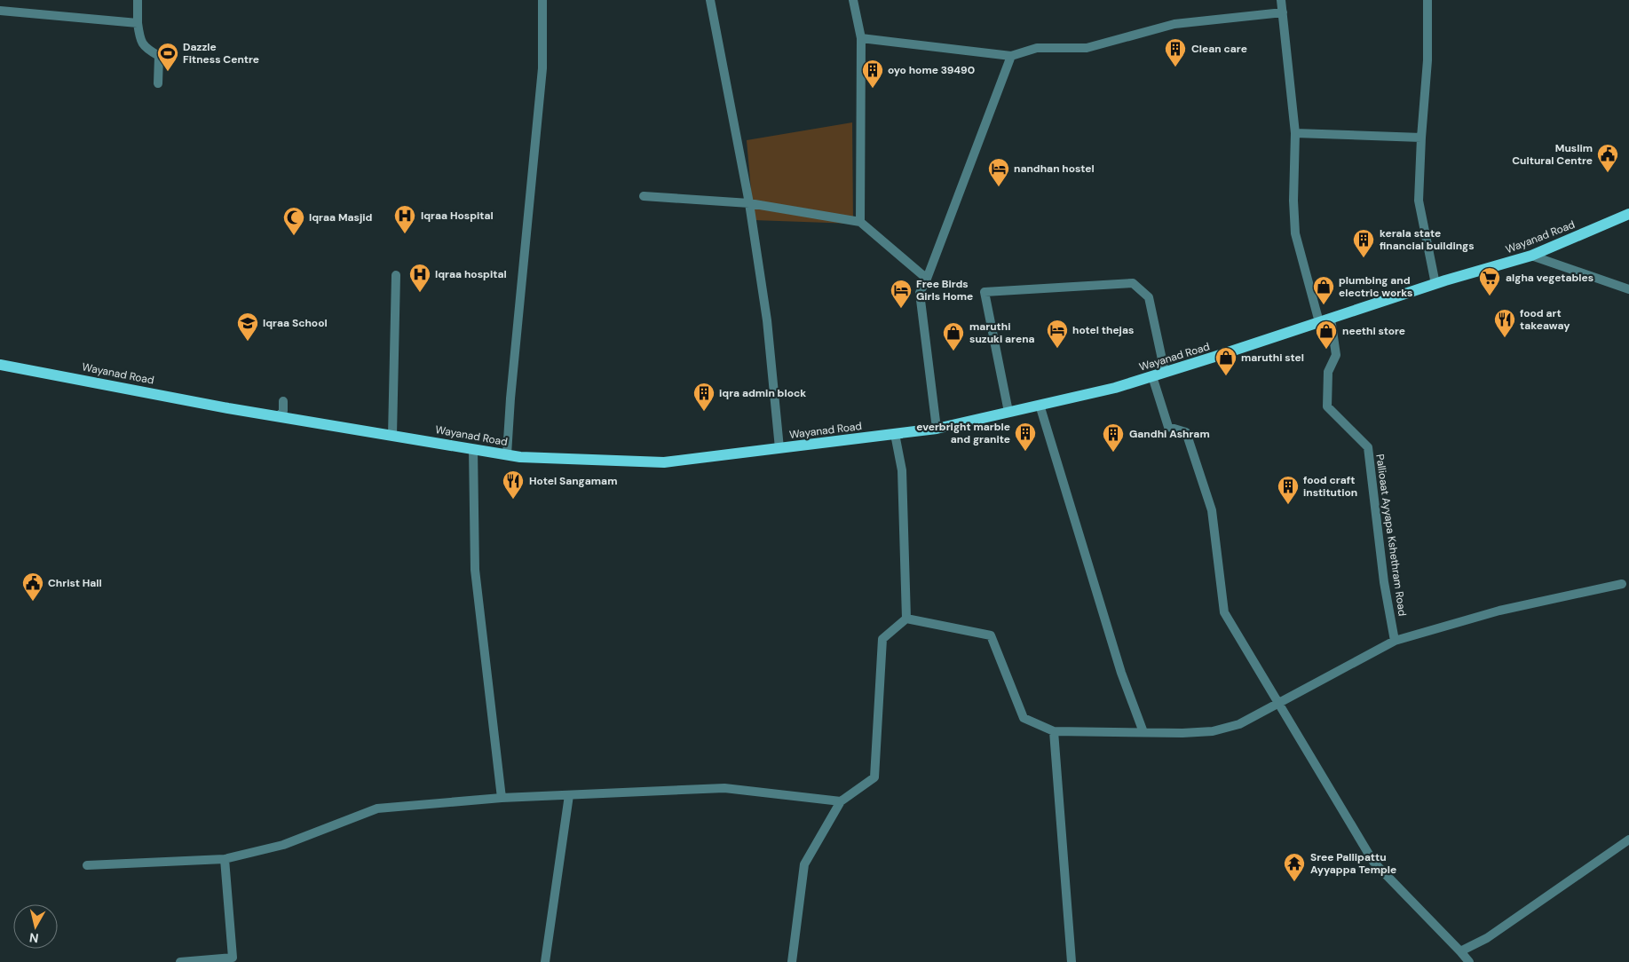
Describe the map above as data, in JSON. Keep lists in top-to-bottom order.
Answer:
{
  "streets": {
    "main road": ["Wayanad Road"],
    "street": ["Pallioaat Ayyapa Kshethram Road"]
  },
  "crossings": [
    ["Wayanad Road", "Pallioaat Ayyapa Kshethram Road"]
  ],
  "places": {
    "building": [
      "Clean care",
      "oyo home 39490",
      "kerala state financial buildings",
      "iqra admin block",
      "everbright marble and granite",
      "Gandhi Ashram",
      "food craft institution"
    ],
    "sports": ["Dazzle Fitness Centre"],
    "public building": ["Muslim Cultural Centre", "Christ Hall"],
    "hotel": ["nandhan hostel", "Free Birds Girls Home", "hotel thejas"],
    "hospital": ["Iqraa Hospital", "Iqraa hospital"],
    "mosque": ["Iqraa Masjid"],
    "supermarket": ["algha vegetables"],
    "shop": [
      "plumbing and electric works",
      "neethi store",
      "maruthi suzuki arena",
      "maruthi stel"
    ],
    "restaurant": ["food art takeaway", "Hotel Sangamam"],
    "school or university": ["Iqraa School"],
    "temple": ["Sree Pallipattu Ayyappa Temple"]
  },
  "north": "bottom"
}
